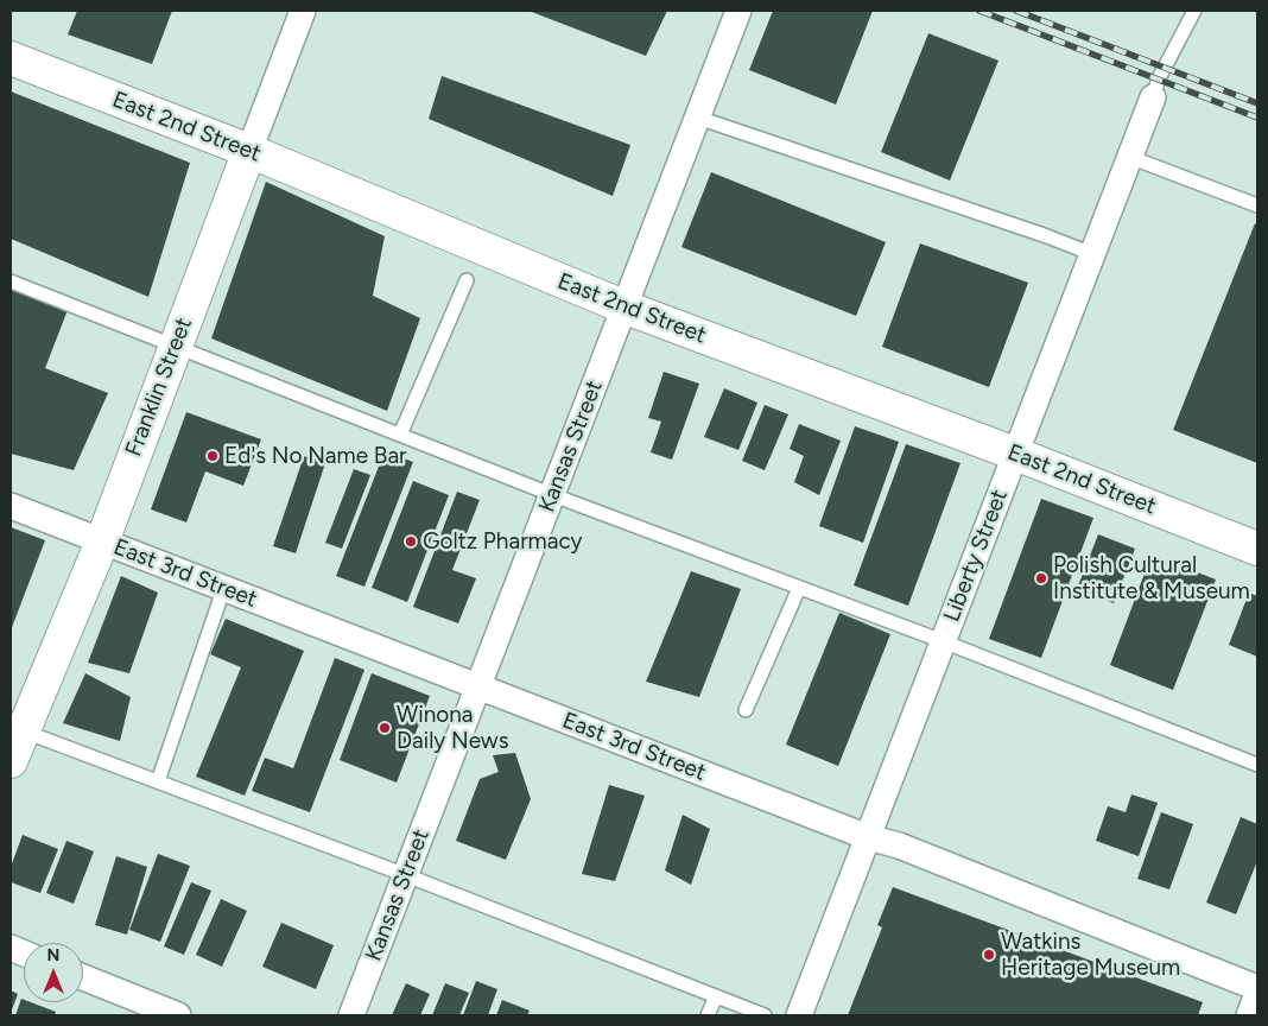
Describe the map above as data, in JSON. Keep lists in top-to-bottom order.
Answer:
{
  "streets": {
    "street": [
      "East 2nd Street",
      "Franklin Street",
      "Kansas Street",
      "Liberty Street",
      "East 3rd Street"
    ]
  },
  "crossings": [
    ["East 2nd Street", "Franklin Street"],
    ["East 2nd Street", "Kansas Street"],
    ["East 2nd Street", "Liberty Street"],
    ["Franklin Street", "East 3rd Street"],
    ["Kansas Street", "East 3rd Street"],
    ["Liberty Street", "East 3rd Street"]
  ],
  "places": [
    "Ed's No Name Bar",
    "Goltz Pharmacy",
    "Polish Cultural Institute & Museum",
    "Winona Daily News",
    "Watkins Heritage Museum"
  ],
  "north": "top"
}
